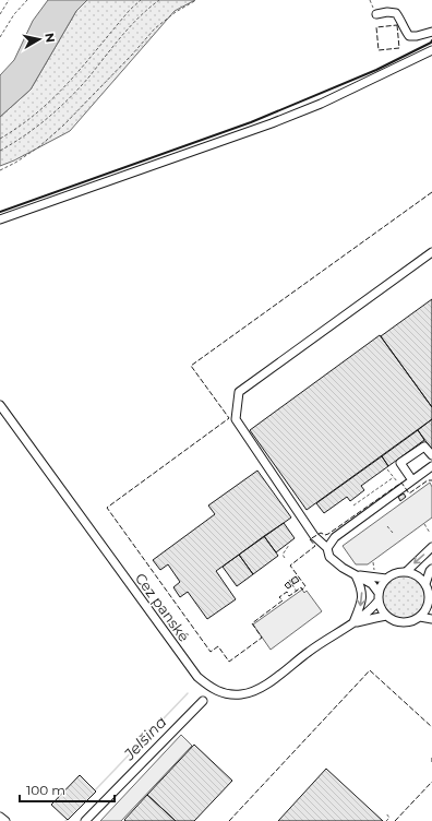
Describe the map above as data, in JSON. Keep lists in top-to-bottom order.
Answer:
{
  "streets": {
    "street": ["Cez panské"]
  },
  "water": ["Jelšina"],
  "scale_bar": "100 m",
  "north": "right"
}
